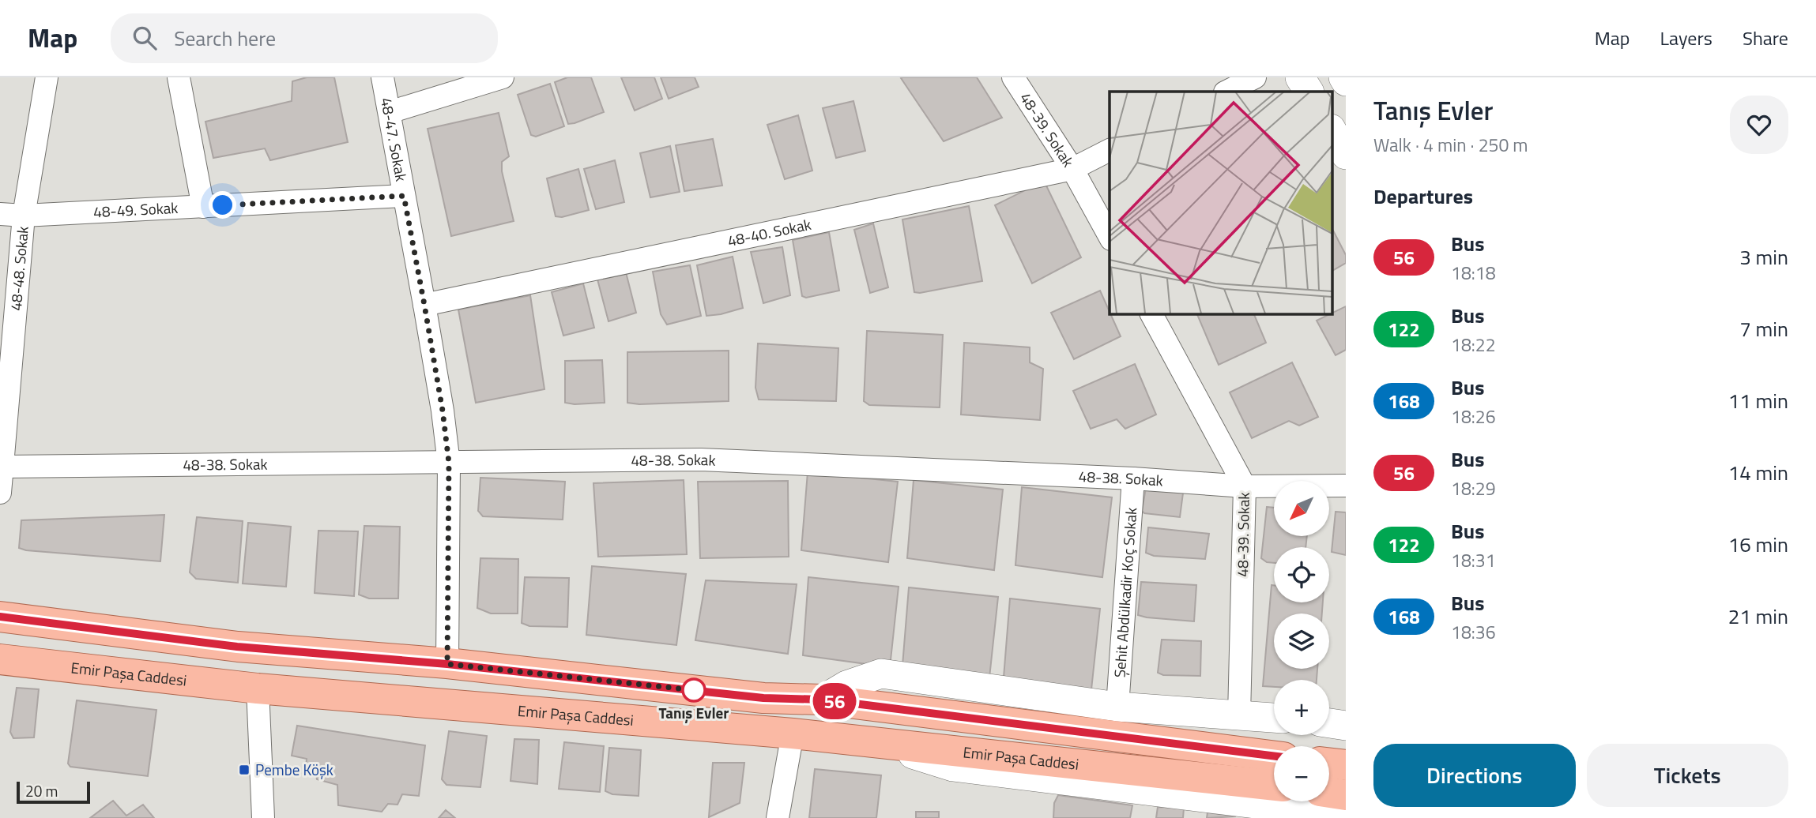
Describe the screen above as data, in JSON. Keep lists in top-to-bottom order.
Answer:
{
  "streets": {
    "main road": ["Emir Paşa Caddesi"],
    "street": [
      "48-39. Sokak",
      "48-47. Sokak",
      "48-49. Sokak",
      "48-40. Sokak",
      "48-48. Sokak",
      "48-38. Sokak",
      "Şehit Abdülkadir Koç Sokak"
    ]
  },
  "crossings": [
    ["48-39. Sokak", "48-40. Sokak"],
    ["48-39. Sokak", "48-38. Sokak"],
    ["48-47. Sokak", "48-49. Sokak"],
    ["48-47. Sokak", "48-40. Sokak"],
    ["48-47. Sokak", "48-38. Sokak"],
    ["48-47. Sokak", "Emir Paşa Caddesi"],
    ["48-49. Sokak", "48-48. Sokak"],
    ["48-48. Sokak", "48-38. Sokak"],
    ["48-38. Sokak", "Şehit Abdülkadir Koç Sokak"]
  ],
  "places": {
    "other": ["Tanış Evler"],
    "transit": ["Pembe Köşk"]
  },
  "lines": ["bus line 56"],
  "scale_bar": "20 m",
  "north": "bottom left",
  "page": {
    "header": "Map",
    "search": "Search here",
    "nav": ["Map", "Layers", "Share"],
    "on_map": "56",
    "heading": [
      ["Tanış Evler", "Walk · 4 min · 250 m"],
      "Departures"
    ],
    "list": [
      {
        "mark": "56",
        "name": "Bus",
        "note": "18:18",
        "value": "3 min"
      },
      {
        "mark": "122",
        "name": "Bus",
        "note": "18:22",
        "value": "7 min"
      },
      {
        "mark": "168",
        "name": "Bus",
        "note": "18:26",
        "value": "11 min"
      },
      {
        "mark": "56",
        "name": "Bus",
        "note": "18:29",
        "value": "14 min"
      },
      {
        "mark": "122",
        "name": "Bus",
        "note": "18:31",
        "value": "16 min"
      },
      {
        "mark": "168",
        "name": "Bus",
        "note": "18:36",
        "value": "21 min"
      }
    ],
    "map_buttons": ["+", "−"],
    "buttons": ["Directions", "Tickets"],
    "scale": "20 m"
  }
}
